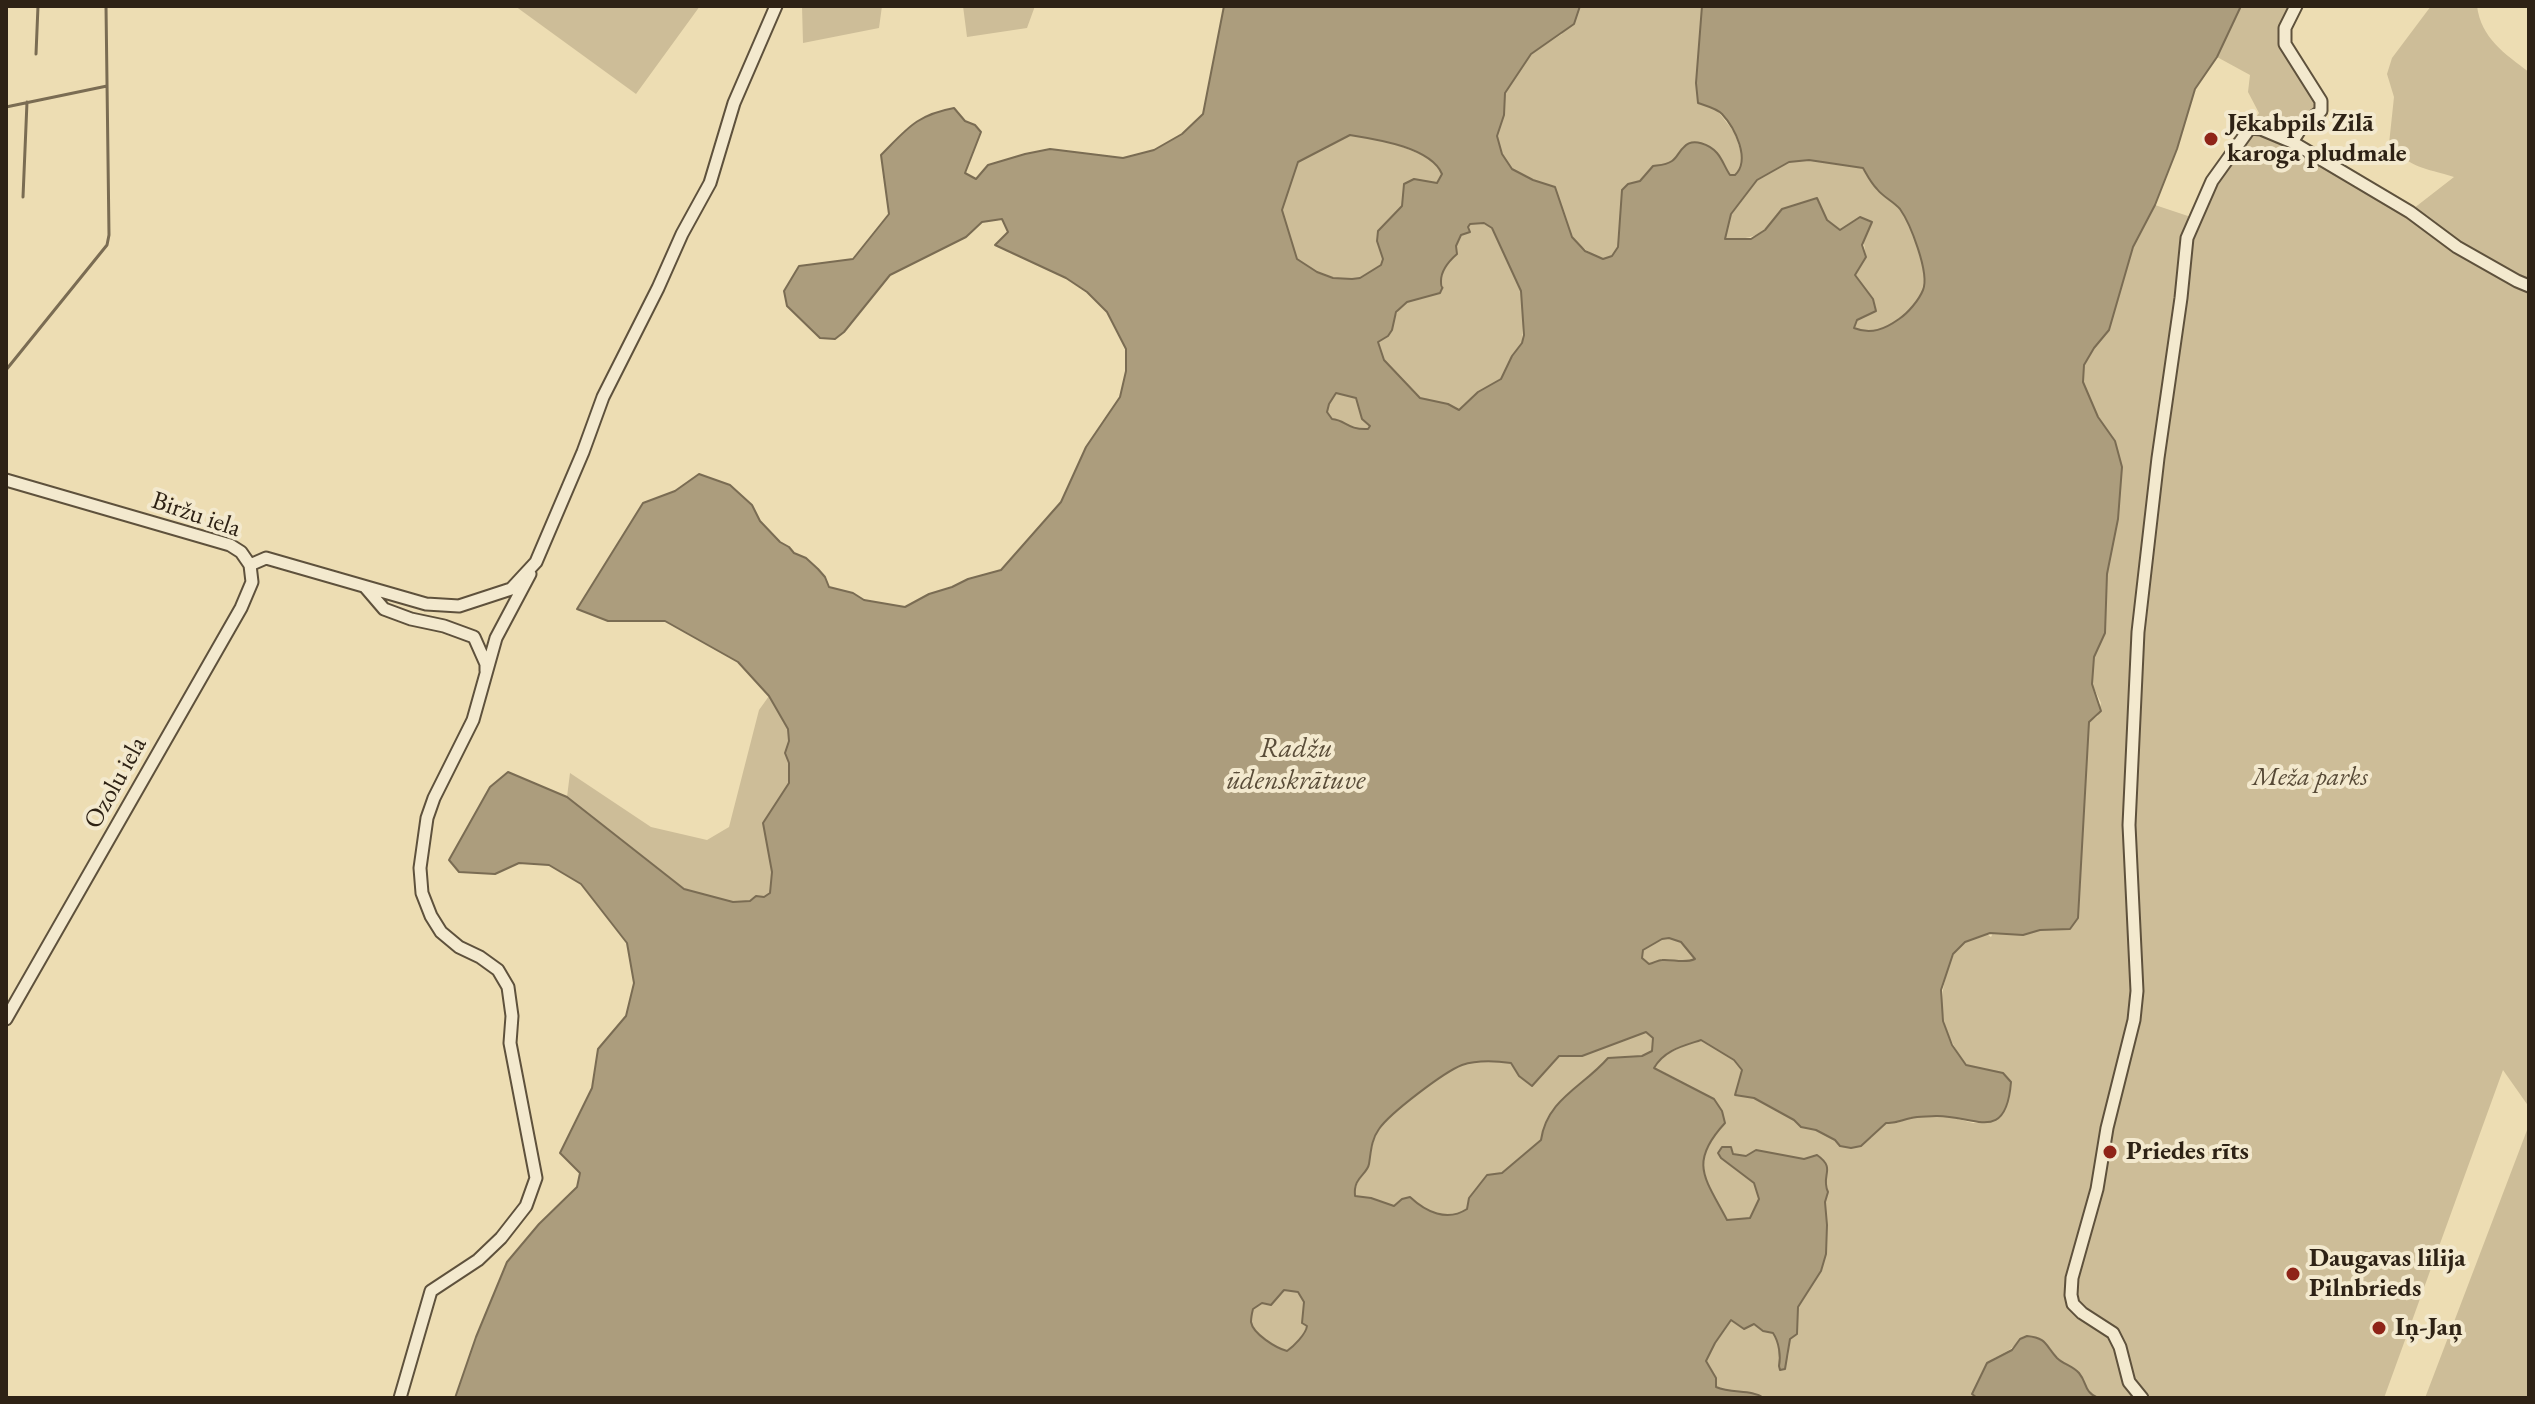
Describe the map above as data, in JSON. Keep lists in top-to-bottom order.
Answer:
{
  "streets": {
    "street": ["Biržu iela", "Ozolu iela"]
  },
  "crossings": [
    ["Biržu iela", "Ozolu iela"]
  ],
  "water": ["Radžu ūdenskrātuve"],
  "parks": ["Meža parks"],
  "places": [
    "Jēkabpils Zilā karoga pludmale",
    "Priedes rīts",
    "Daugavas lilija Pilnbrieds",
    "Iņ-Jaņ"
  ]
}
